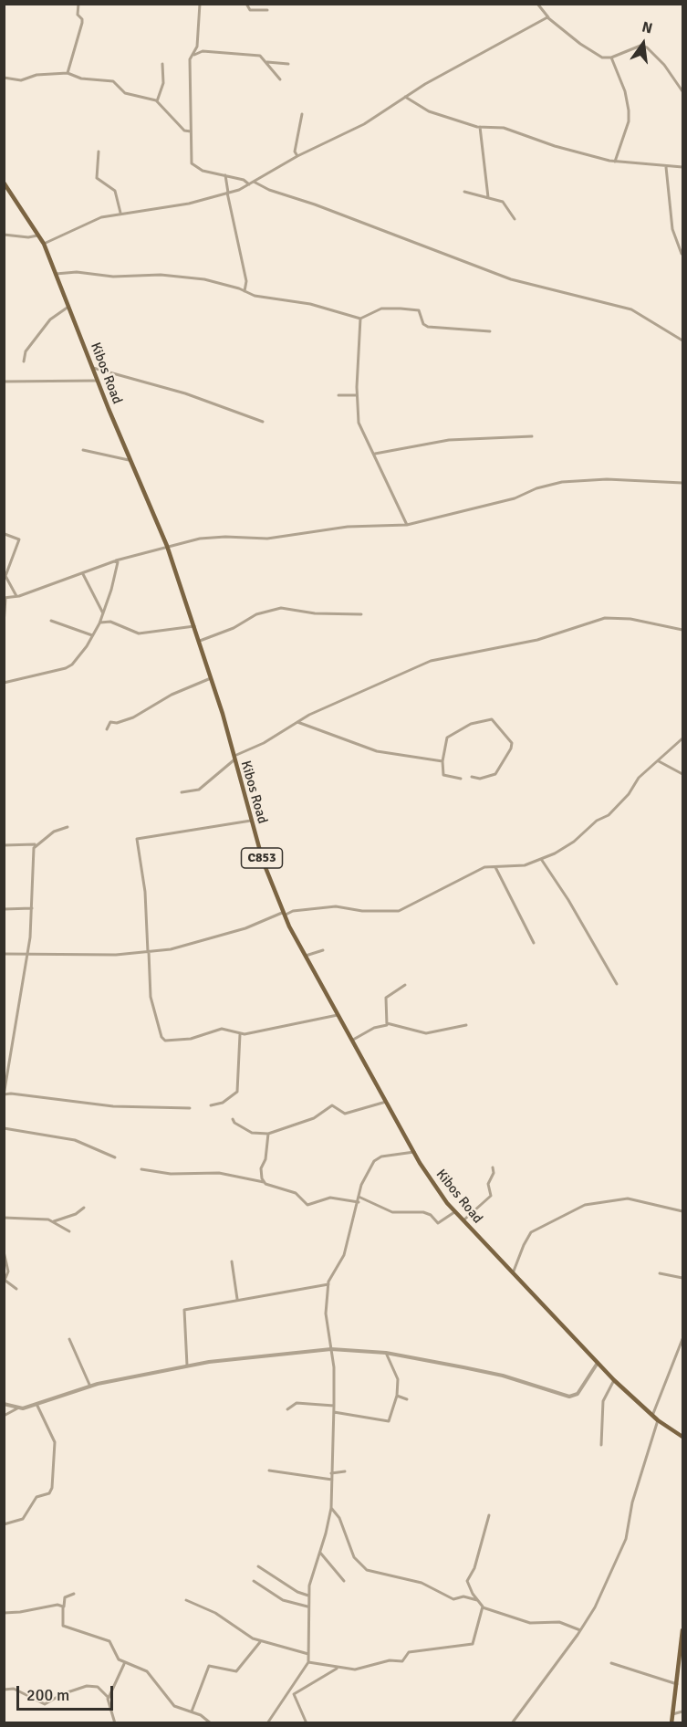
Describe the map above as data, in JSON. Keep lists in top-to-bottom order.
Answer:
{
  "streets": {
    "main road": ["Kibos Road", "C853"]
  },
  "scale_bar": "200 m",
  "north": "top"
}
